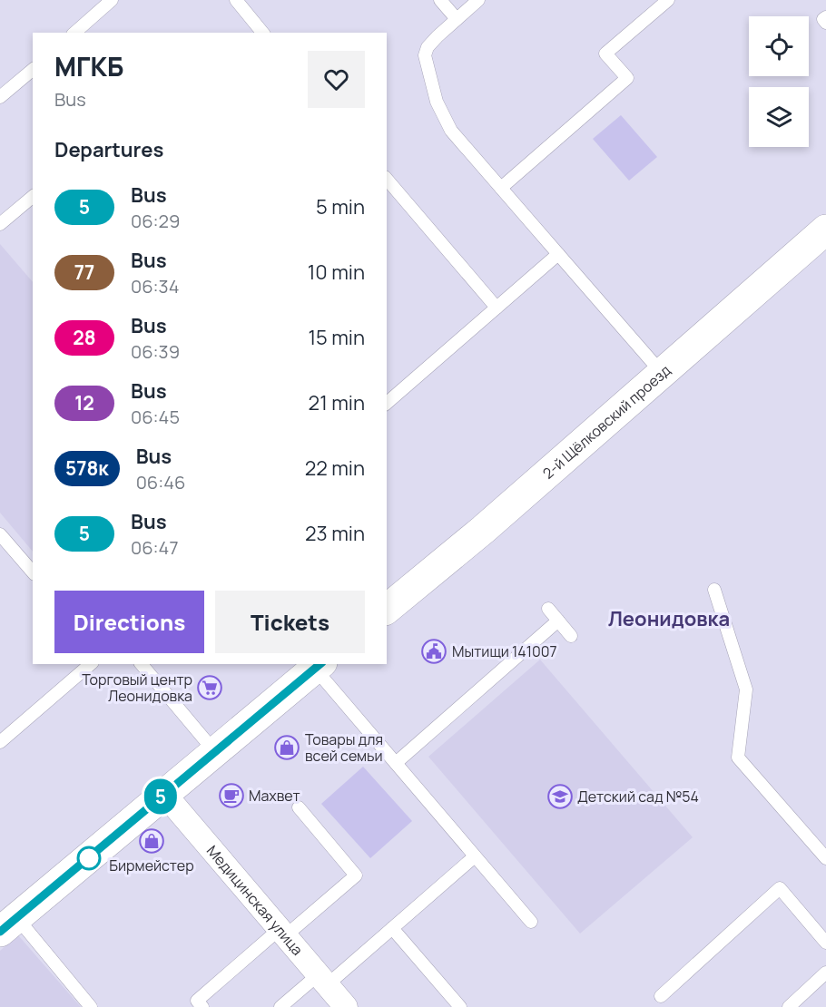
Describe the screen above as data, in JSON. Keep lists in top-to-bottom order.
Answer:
{
  "streets": {
    "street": ["2-й Щёлковский проезд", "Медицинская улица"]
  },
  "districts": ["Леонидовка"],
  "places": {
    "public building": ["Мытищи 141007"],
    "supermarket": ["Торговый центр Леонидовка"],
    "shop": ["Товары для всей семьи", "Бирмейстер"],
    "cafe": ["Махвет"],
    "school or university": ["Детский сад №54"]
  },
  "lines": ["bus line 5"],
  "page": {
    "on_map": "5",
    "heading": [
      ["МГКБ", "Bus"],
      "Departures"
    ],
    "list": [
      {
        "mark": "5",
        "name": "Bus",
        "note": "06:29",
        "value": "5 min"
      },
      {
        "mark": "77",
        "name": "Bus",
        "note": "06:34",
        "value": "10 min"
      },
      {
        "mark": "28",
        "name": "Bus",
        "note": "06:39",
        "value": "15 min"
      },
      {
        "mark": "12",
        "name": "Bus",
        "note": "06:45",
        "value": "21 min"
      },
      {
        "mark": "578к",
        "name": "Bus",
        "note": "06:46",
        "value": "22 min"
      },
      {
        "mark": "5",
        "name": "Bus",
        "note": "06:47",
        "value": "23 min"
      }
    ],
    "buttons": ["Directions", "Tickets"]
  }
}
